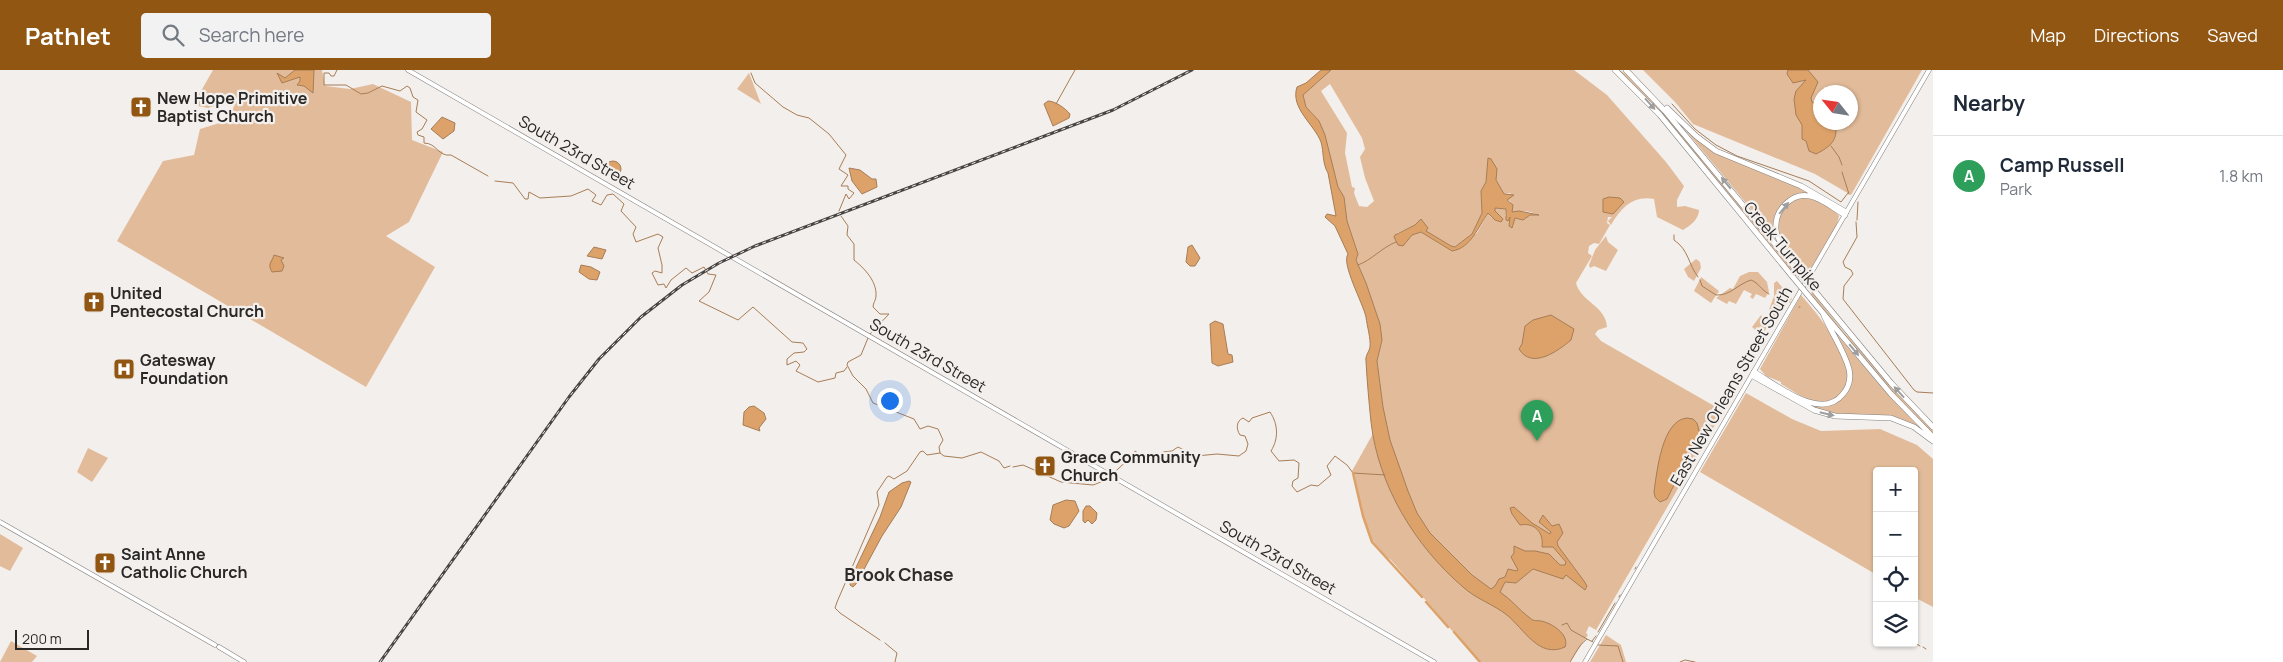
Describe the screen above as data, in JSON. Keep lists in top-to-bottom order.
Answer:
{
  "streets": {
    "highway": ["Creek Turnpike"],
    "main road": ["South 23rd Street", "East New Orleans Street South"]
  },
  "districts": ["Brook Chase"],
  "places": {
    "church": [
      "New Hope Primitive Baptist Church",
      "United Pentecostal Church",
      "Grace Community Church",
      "Saint Anne Catholic Church"
    ],
    "hospital": ["Gatesway Foundation"]
  },
  "scale_bar": "200 m",
  "north": "top left",
  "page": {
    "header": "Pathlet",
    "search": "Search here",
    "nav": ["Map", "Directions", "Saved"],
    "heading": "Nearby",
    "list": [
      {
        "mark": "A",
        "name": "Camp Russell",
        "note": "Park",
        "value": "1.8 km"
      }
    ],
    "pins": "A",
    "map_buttons": ["+", "−"],
    "scale": "200 m"
  }
}
